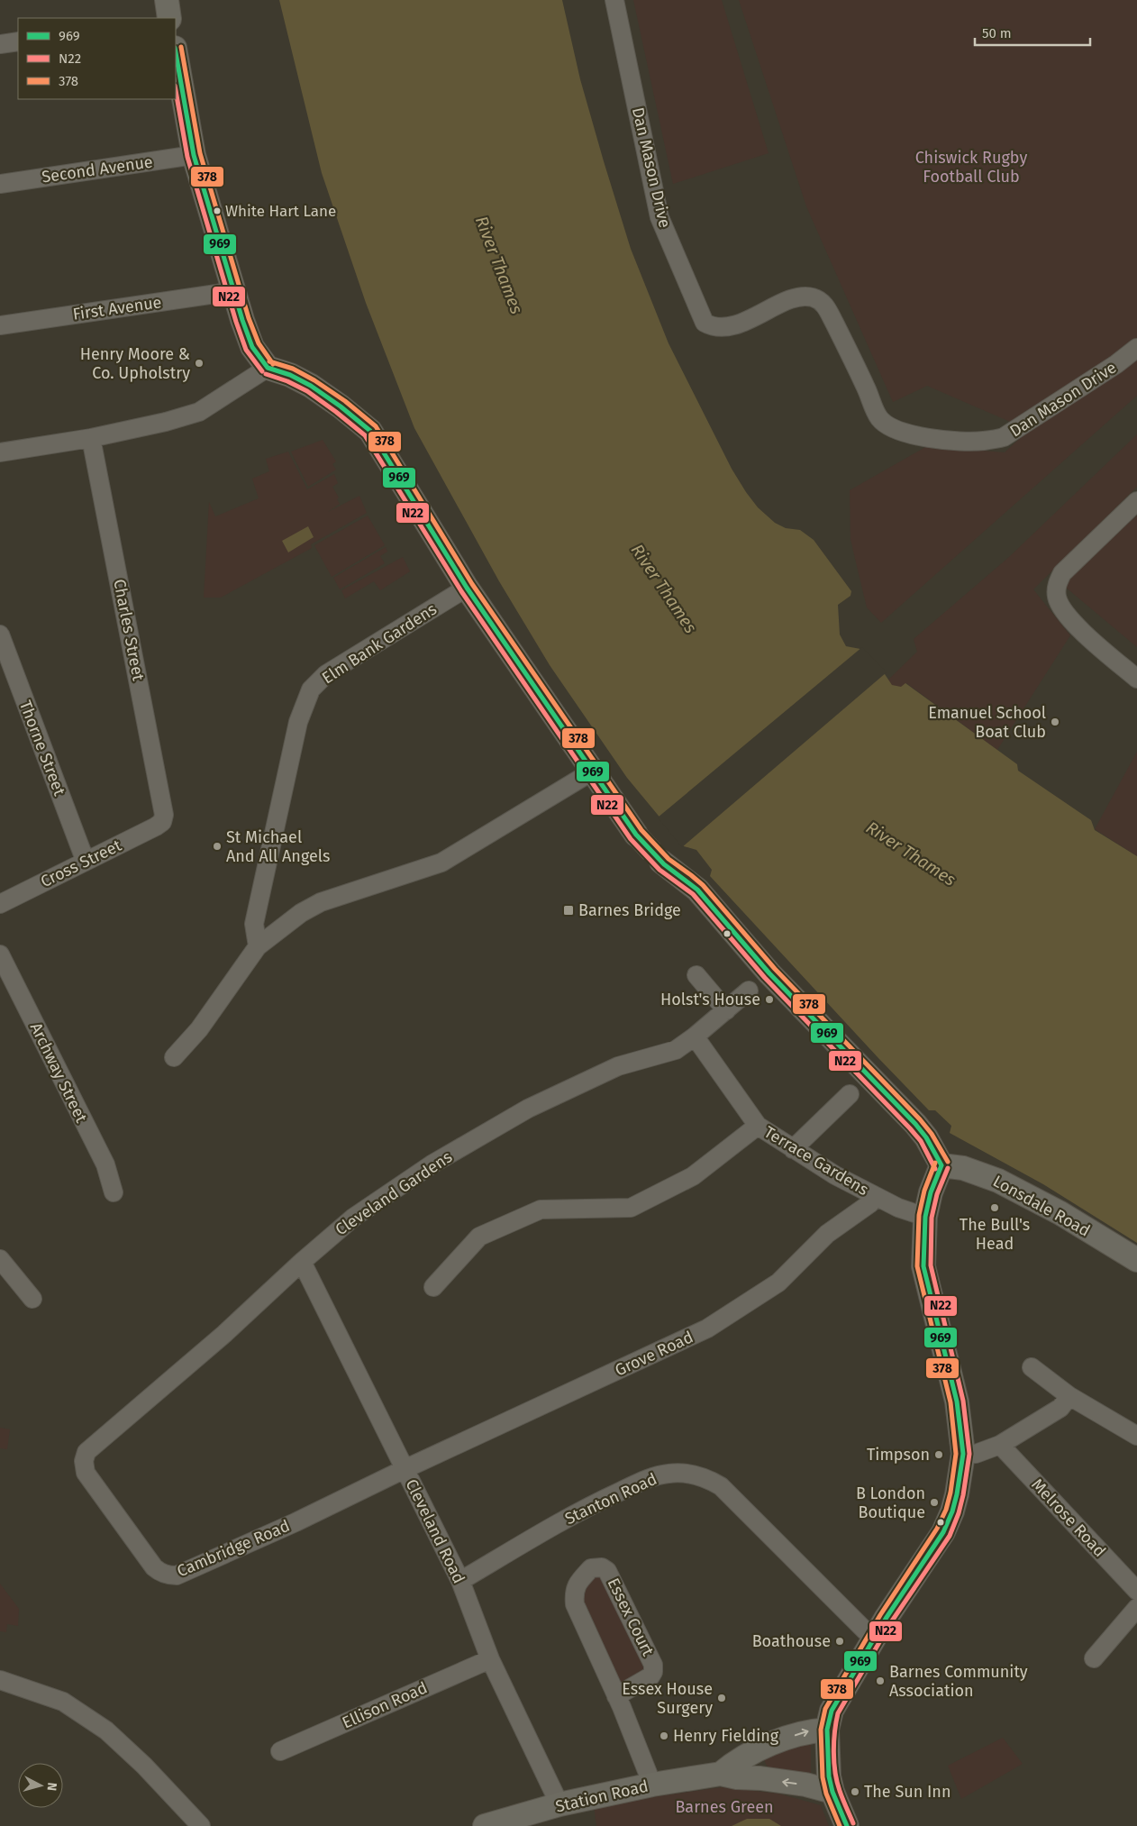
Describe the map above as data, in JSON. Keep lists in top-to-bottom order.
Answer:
{
  "streets": {
    "main road": ["Lonsdale Road", "Station Road"],
    "street": [
      "Dan Mason Drive",
      "Second Avenue",
      "First Avenue",
      "Charles Street",
      "Elm Bank Gardens",
      "Thorne Street",
      "Cross Street",
      "Archway Street",
      "Terrace Gardens",
      "Cleveland Gardens",
      "Grove Road",
      "Stanton Road",
      "Melrose Road",
      "Cleveland Road",
      "Cambridge Road",
      "Essex Court",
      "Ellison Road"
    ]
  },
  "crossings": [
    ["Charles Street", "Cross Street"],
    ["Thorne Street", "Cross Street"],
    ["Terrace Gardens", "Cleveland Gardens"],
    ["Terrace Gardens", "Grove Road"],
    ["Cleveland Gardens", "Cleveland Road"],
    ["Cleveland Gardens", "Cambridge Road"],
    ["Grove Road", "Cleveland Road"],
    ["Grove Road", "Cambridge Road"],
    ["Stanton Road", "Cleveland Road"],
    ["Cleveland Road", "Cambridge Road"],
    ["Cleveland Road", "Ellison Road"],
    ["Cleveland Road", "Station Road"],
    ["Essex Court", "Station Road"]
  ],
  "water": ["River Thames"],
  "parks": ["Chiswick Rugby Football Club", "Barnes Green"],
  "places": {
    "other": [
      "White Hart Lane",
      "Henry Moore & Co. Upholstry",
      "Emanuel School Boat Club",
      "St Michael And All Angels",
      "Holst's House",
      "The Bull's Head",
      "Timpson",
      "B London Boutique",
      "Boathouse",
      "Barnes Community Association",
      "Essex House Surgery",
      "Henry Fielding",
      "The Sun Inn"
    ],
    "transit": ["Barnes Bridge"]
  },
  "lines": ["transit line 378", "transit line 969", "transit line N22"],
  "legend": ["969", "N22", "378"],
  "scale_bar": "50 m",
  "north": "right"
}
